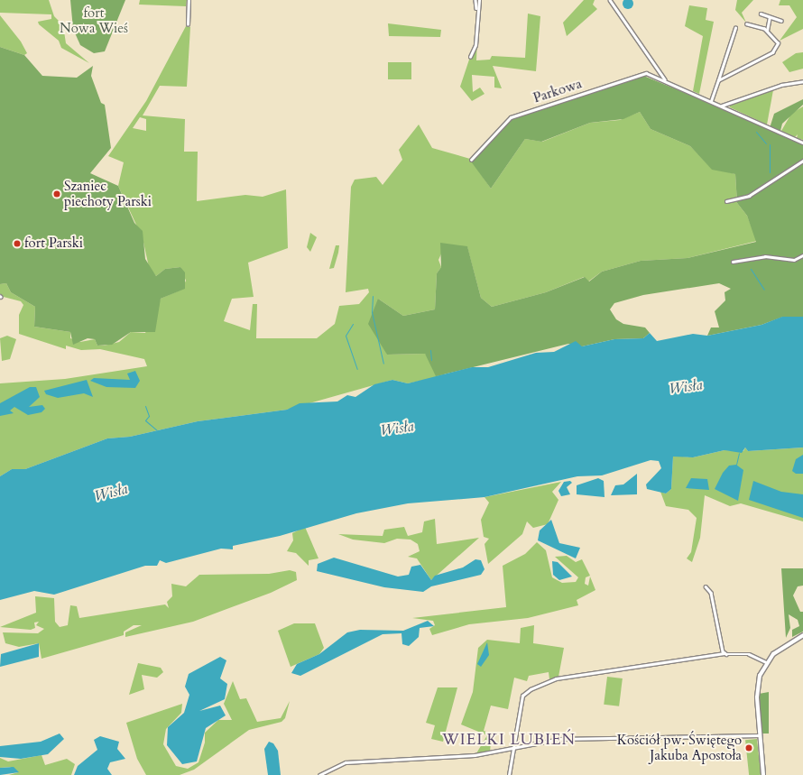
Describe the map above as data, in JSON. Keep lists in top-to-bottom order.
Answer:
{
  "streets": {
    "street": ["Parkowa"]
  },
  "districts": ["WIELKI LUBIEŃ"],
  "water": ["Wisła"],
  "parks": ["fort Nowa Wieś"],
  "places": ["Szaniec piechoty Parski", "fort Parski", "Kościół pw. Świętego Jakuba Apostoła"]
}
